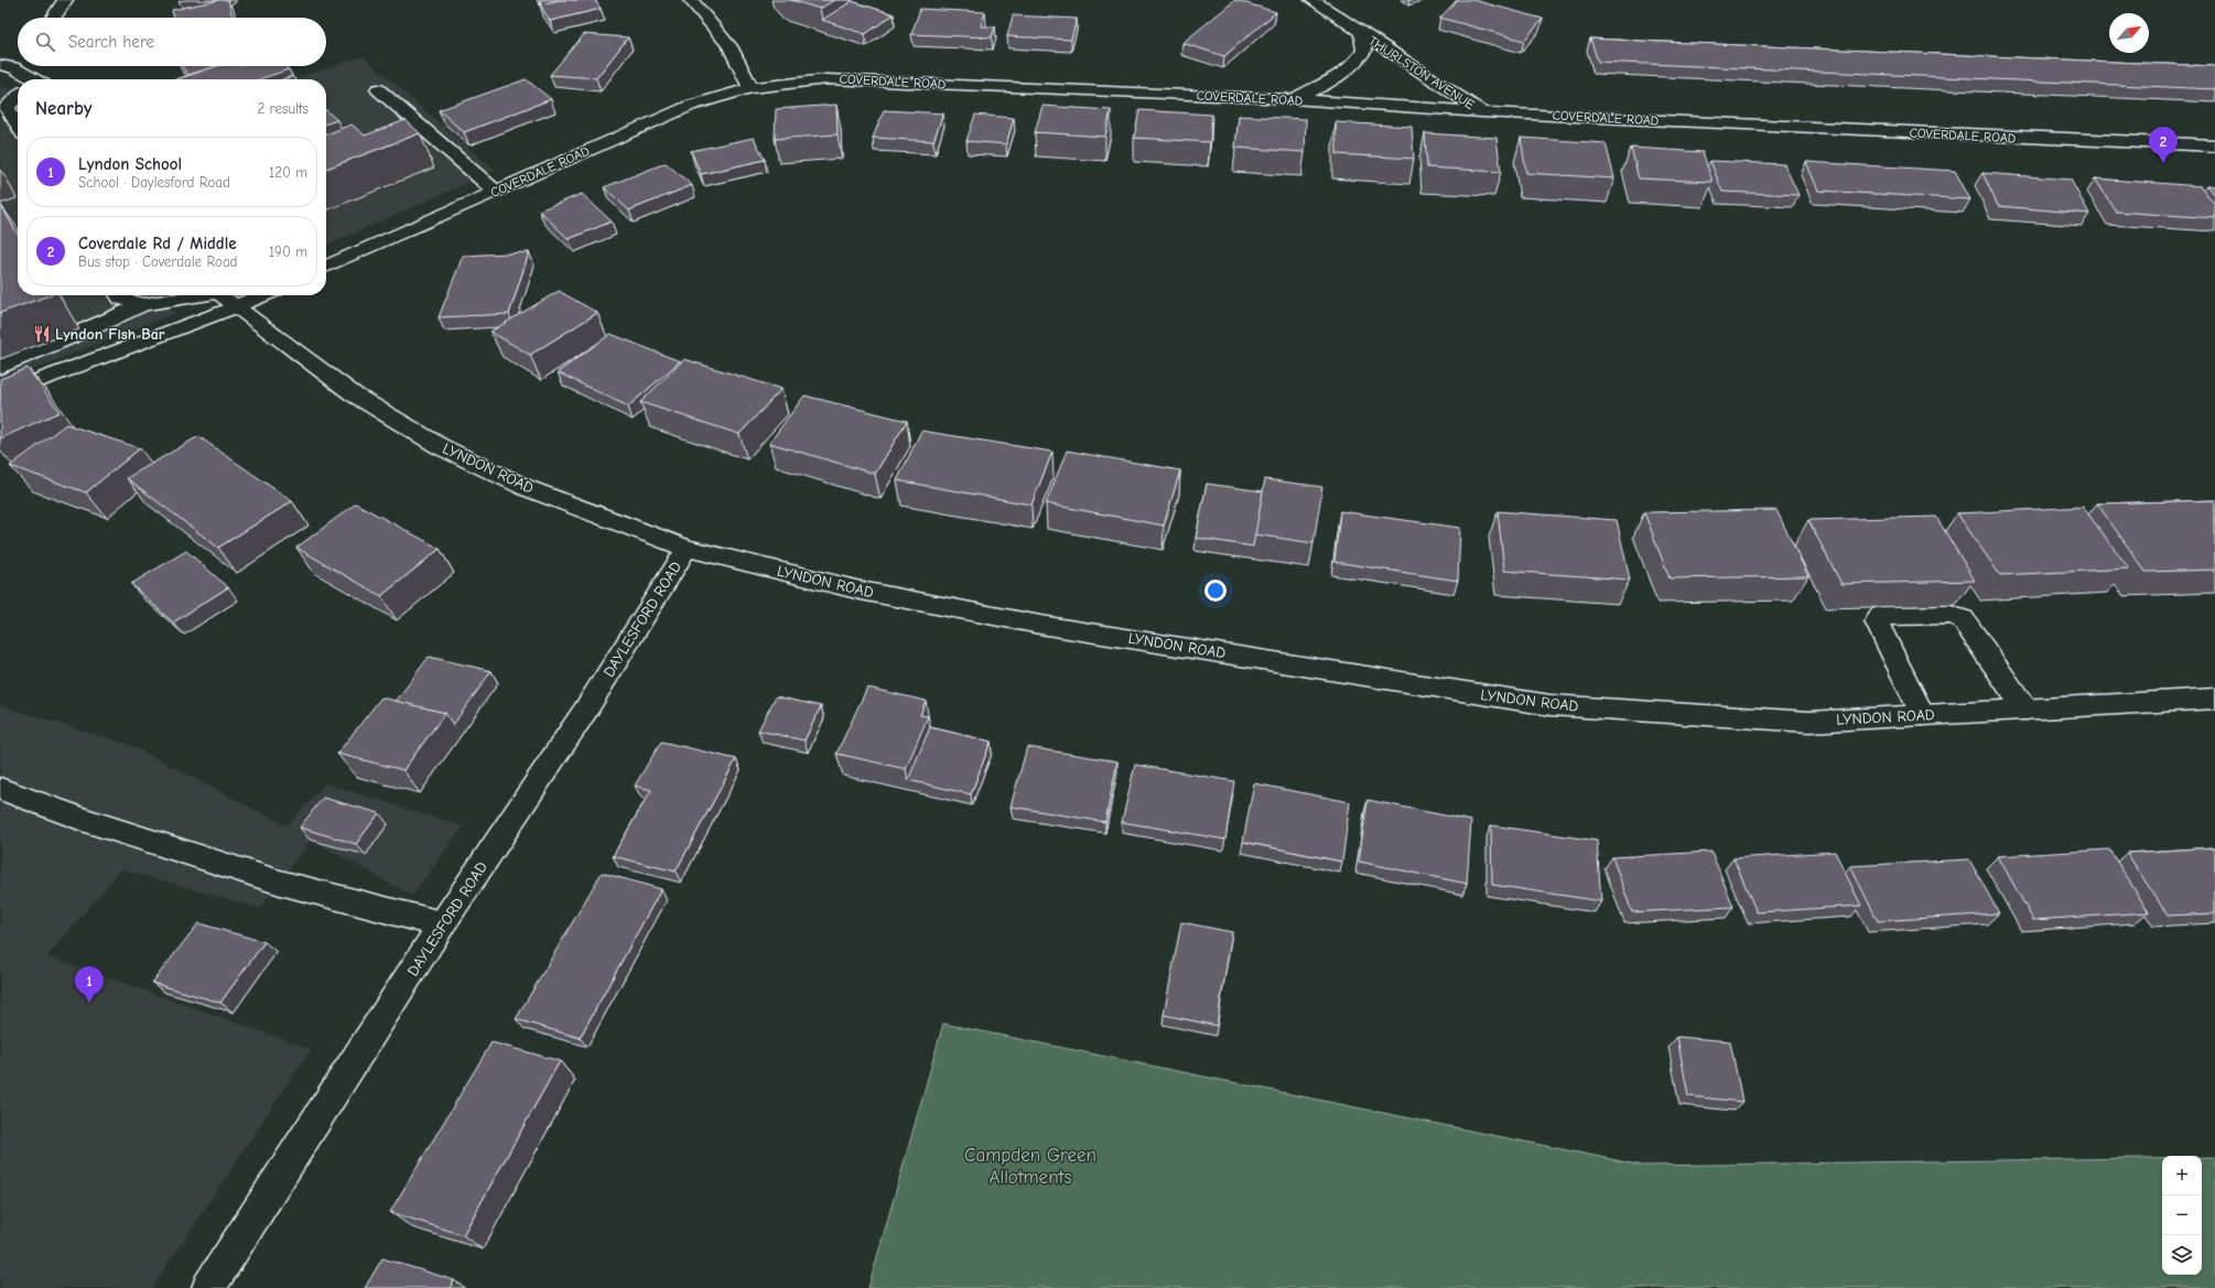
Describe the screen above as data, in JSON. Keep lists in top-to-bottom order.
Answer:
{
  "streets": {
    "street": [
      "THURLSTON AVENUE",
      "COVERDALE ROAD",
      "LYNDON ROAD",
      "DAYLESFORD ROAD"
    ]
  },
  "crossings": [
    ["THURLSTON AVENUE", "COVERDALE ROAD"],
    ["LYNDON ROAD", "DAYLESFORD ROAD"]
  ],
  "parks": ["Campden Green Allotments"],
  "places": {
    "restaurant": ["Lyndon Fish Bar"]
  },
  "north": "top right",
  "page": {
    "search": "Search here",
    "heading": ["Nearby", "2 results"],
    "pins": ["2", "1"],
    "list": [
      {
        "mark": "1",
        "name": "Lyndon School",
        "note": "School · Daylesford Road",
        "value": "120 m"
      },
      {
        "mark": "2",
        "name": "Coverdale Rd / Middle",
        "note": "Bus stop · Coverdale Road",
        "value": "190 m"
      }
    ],
    "map_buttons": ["+", "−"]
  }
}
